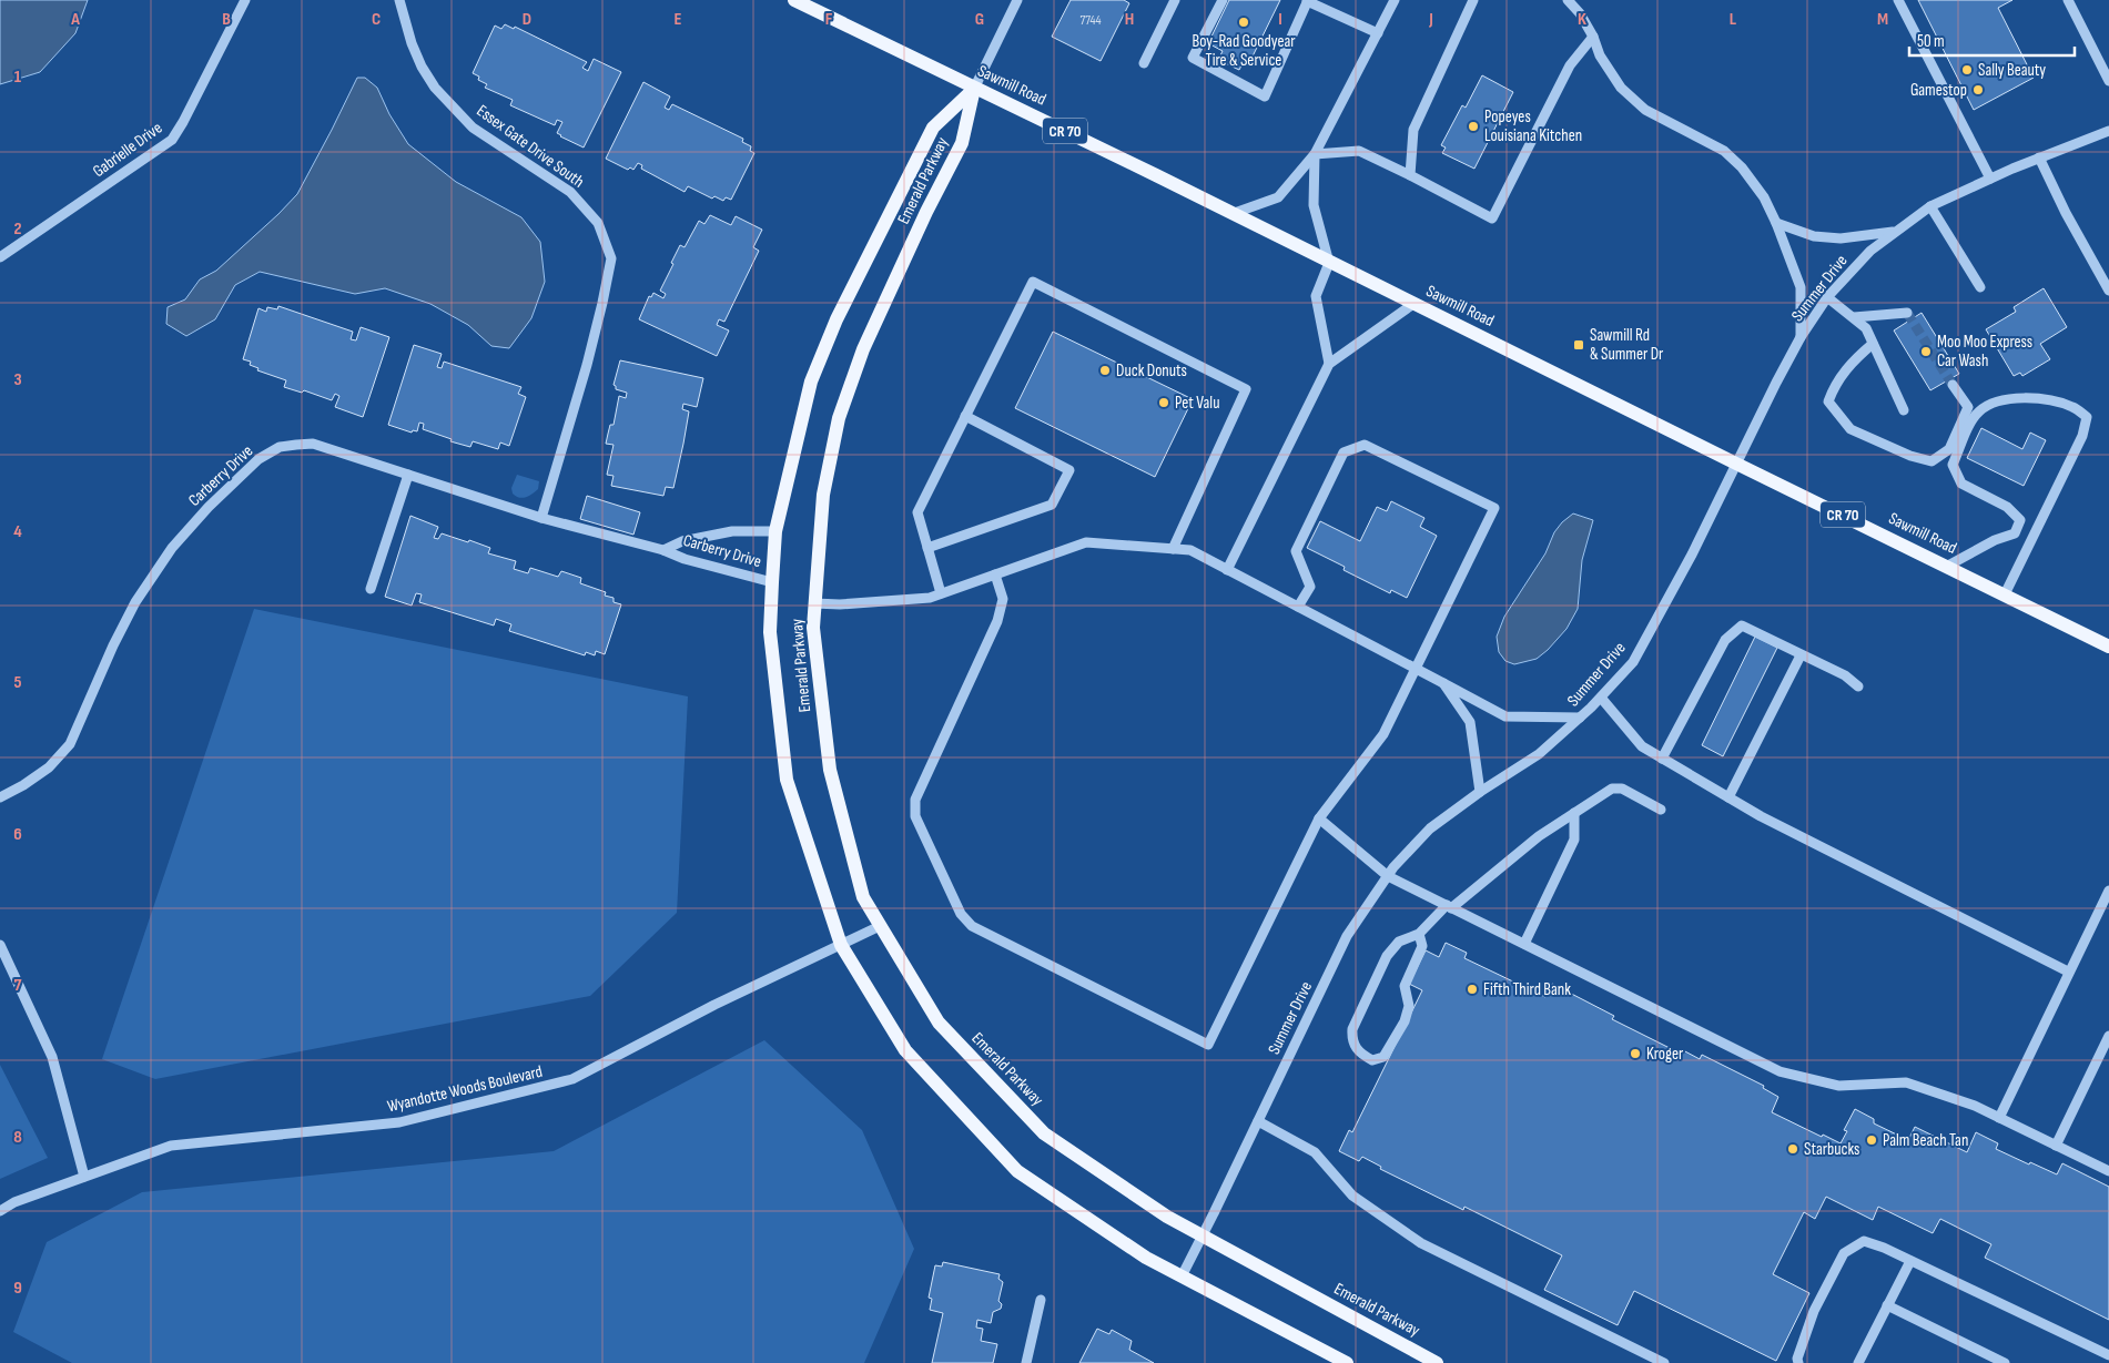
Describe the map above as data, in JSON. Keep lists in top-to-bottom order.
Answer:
{
  "streets": {
    "main road": ["Sawmill Road", "CR 70", "Emerald Parkway"],
    "street": [
      "Essex Gate Drive South",
      "Gabrielle Drive",
      "Summer Drive",
      "Carberry Drive",
      "Wyandotte Woods Boulevard"
    ]
  },
  "crossings": [
    ["Sawmill Road", "Emerald Parkway"],
    ["Sawmill Road", "Summer Drive"],
    ["Essex Gate Drive South", "Carberry Drive"],
    ["Emerald Parkway", "Summer Drive"],
    ["Emerald Parkway", "Carberry Drive"],
    ["Emerald Parkway", "Wyandotte Woods Boulevard"]
  ],
  "places": {
    "other": [
      "Boy-Rad Goodyear Tire & Service",
      "Sally Beauty",
      "Gamestop",
      "Popeyes Louisiana Kitchen",
      "Moo Moo Express Car Wash",
      "Duck Donuts",
      "Pet Valu",
      "Fifth Third Bank",
      "Kroger",
      "Palm Beach Tan",
      "Starbucks"
    ],
    "transit": ["Sawmill Rd & Summer Dr"]
  },
  "house_numbers": ["7744"],
  "scale_bar": "50 m",
  "grid": {
    "columns": [
      "A",
      "B",
      "C",
      "D",
      "E",
      "F",
      "G",
      "H",
      "I",
      "J",
      "K",
      "L",
      "M"
    ],
    "rows": [
      "1",
      "2",
      "3",
      "4",
      "5",
      "6",
      "7",
      "8",
      "9"
    ]
  }
}
